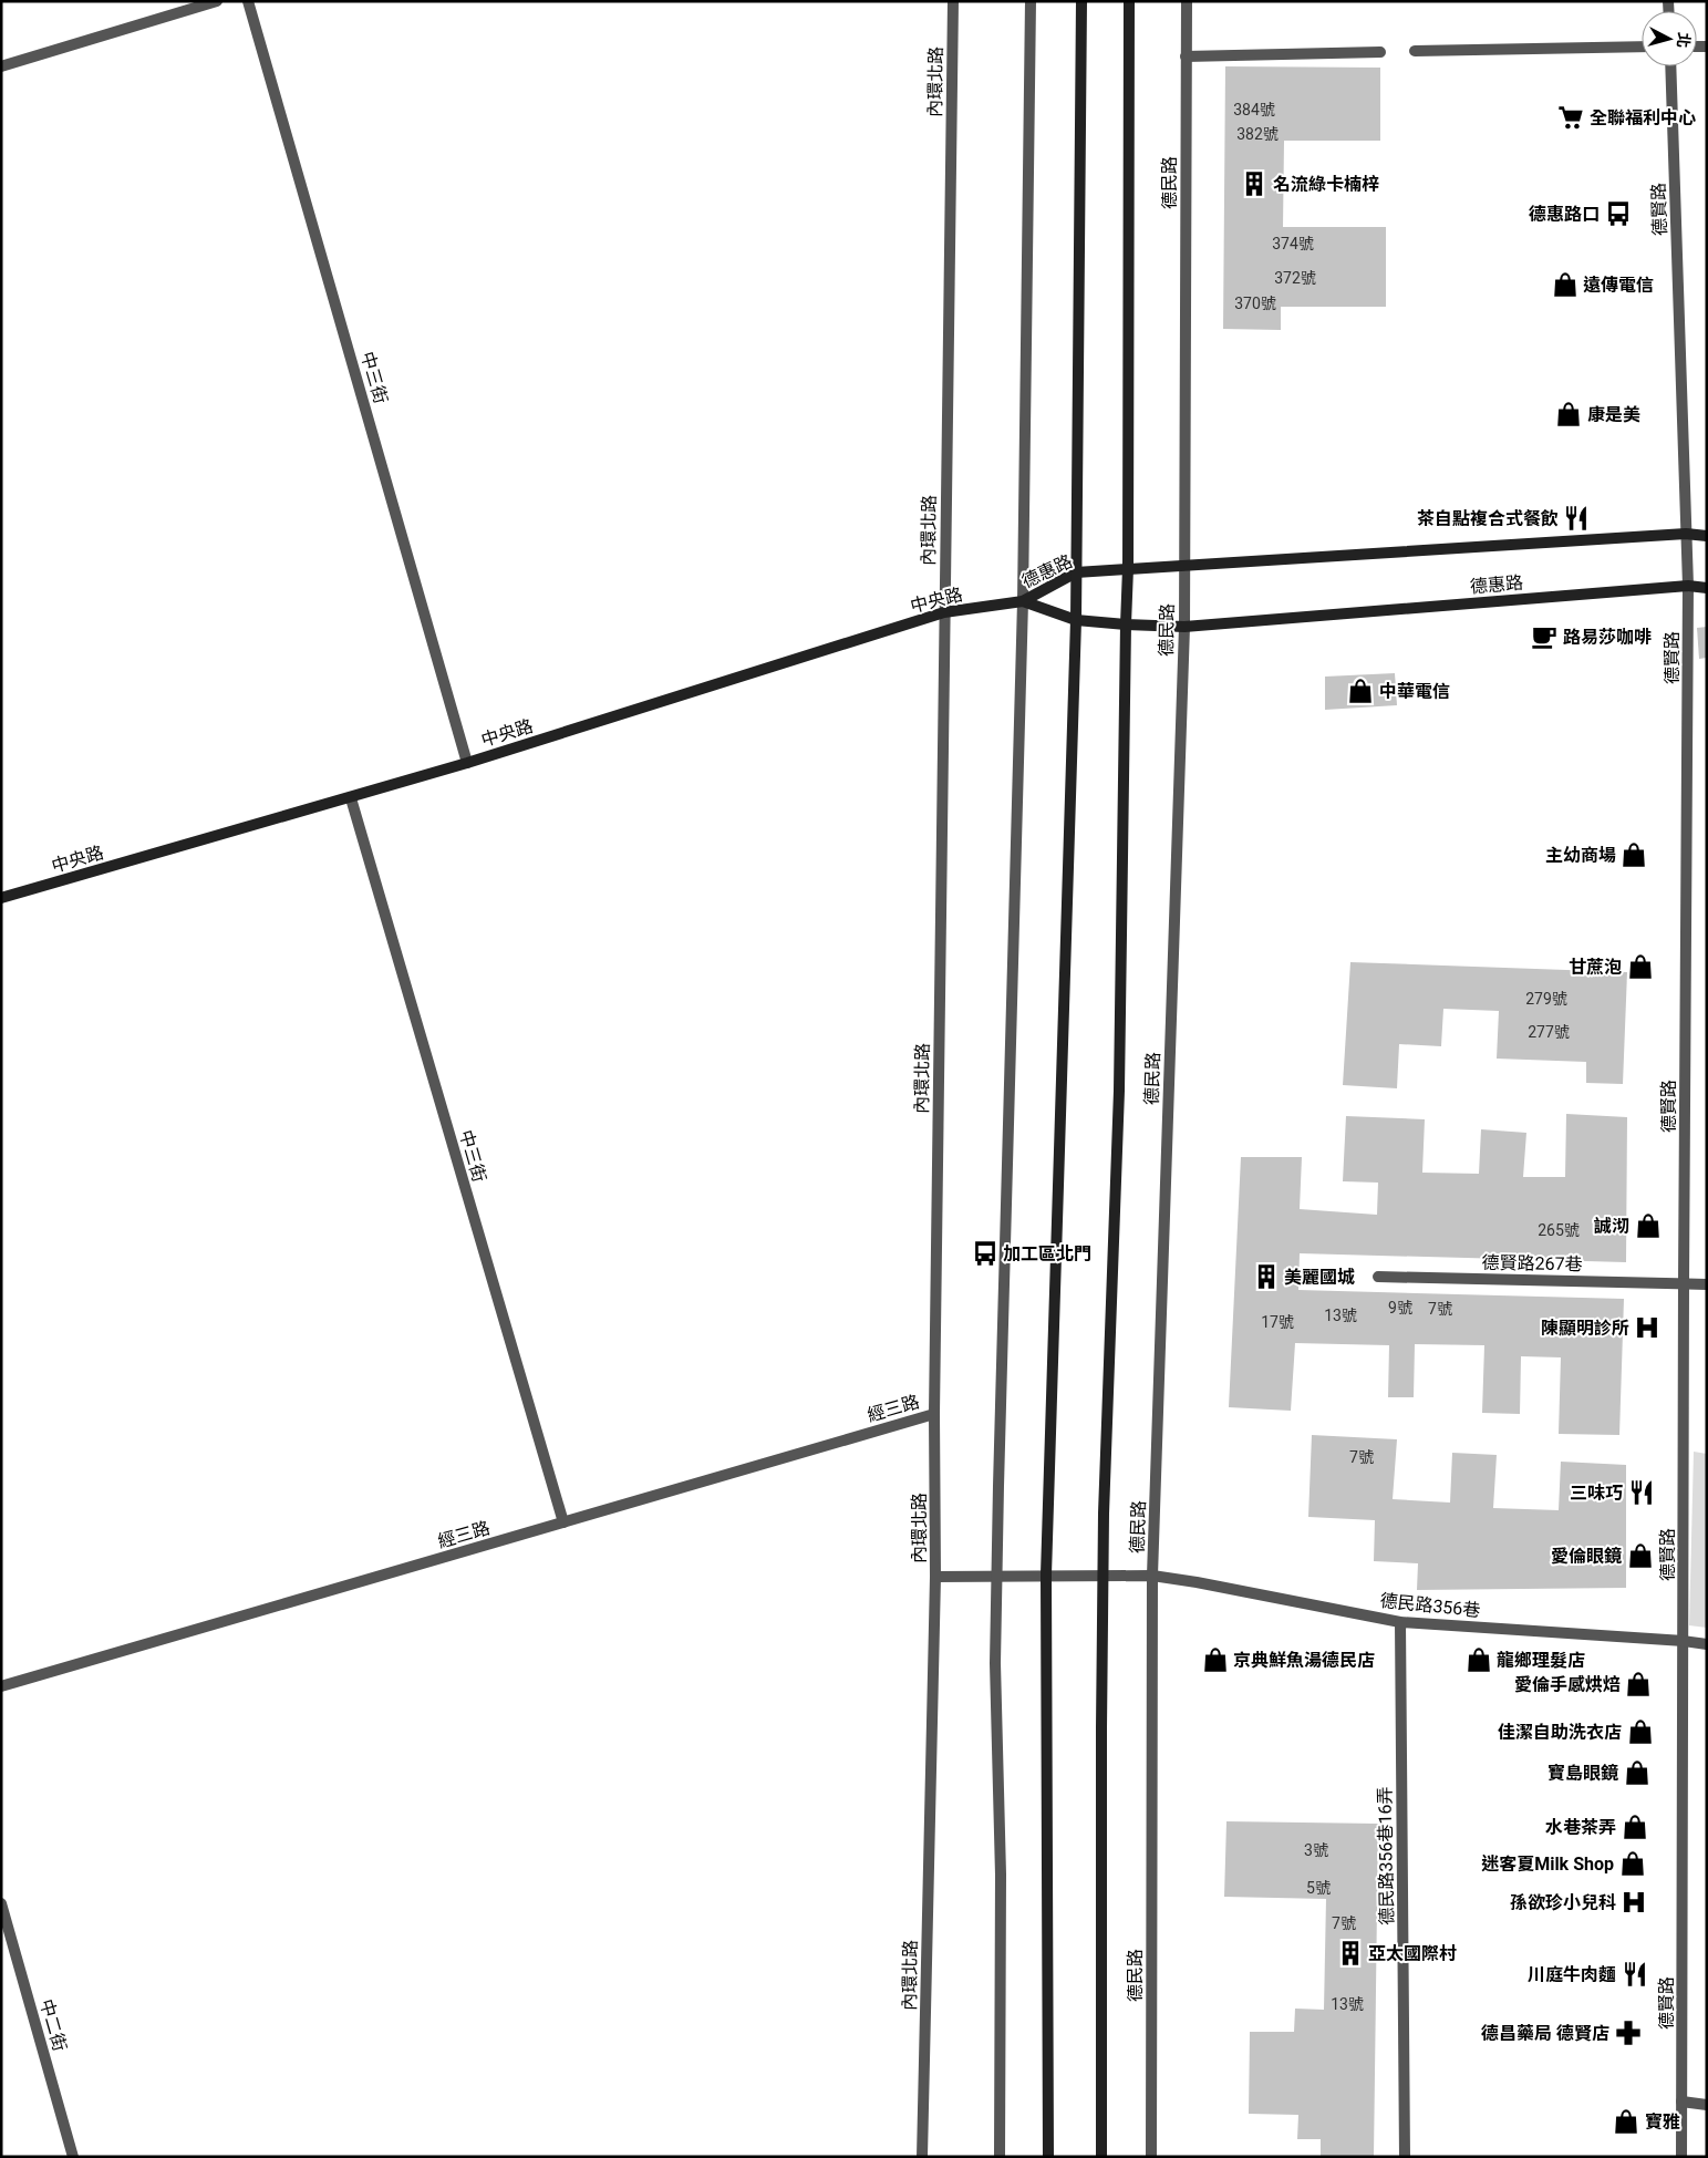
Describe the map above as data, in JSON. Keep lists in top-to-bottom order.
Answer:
{
  "streets": {
    "street": [
      "內環北路",
      "德民路",
      "德賢路",
      "中三街",
      "德惠路",
      "中央路",
      "德賢路267巷",
      "經三路",
      "德民路356巷",
      "德民路356巷16弄",
      "中二街"
    ]
  },
  "crossings": [
    ["內環北路", "中央路"],
    ["內環北路", "經三路"],
    ["內環北路", "德民路356巷"],
    ["德民路", "德惠路"],
    ["德民路", "德民路356巷"],
    ["德賢路", "德惠路"],
    ["德賢路", "德賢路267巷"],
    ["德賢路", "德民路356巷"],
    ["中三街", "中央路"],
    ["中三街", "經三路"],
    ["德惠路", "中央路"],
    ["德民路356巷", "德民路356巷16弄"]
  ],
  "places": {
    "supermarket": ["全聯福利中心"],
    "building": ["名流綠卡楠梓", "美麗國城", "亞太國際村"],
    "bus stop": ["德惠路口", "加工區北門"],
    "shop": [
      "遠傳電信",
      "康是美",
      "中華電信",
      "主幼商場",
      "甘蔗泡",
      "誠沏",
      "愛倫眼鏡",
      "京典鮮魚湯德民店",
      "龍鄉理髮店",
      "愛倫手感烘焙",
      "佳潔自助洗衣店",
      "寶島眼鏡",
      "水巷茶弄",
      "迷客夏Milk Shop",
      "寶雅"
    ],
    "restaurant": ["茶自點複合式餐飲", "三味巧", "川庭牛肉麵"],
    "cafe": ["路易莎咖啡"],
    "hospital": ["陳顯明診所", "孫欲珍小兒科"],
    "pharmacy": ["德昌藥局 德賢店"]
  },
  "house_numbers": [
    "384號",
    "382號",
    "374號",
    "372號",
    "370號",
    "279號",
    "277號",
    "265號",
    "9號",
    "7號",
    "13號",
    "17號",
    "7號",
    "3號",
    "5號",
    "7號",
    "13號"
  ],
  "north": "right"
}
